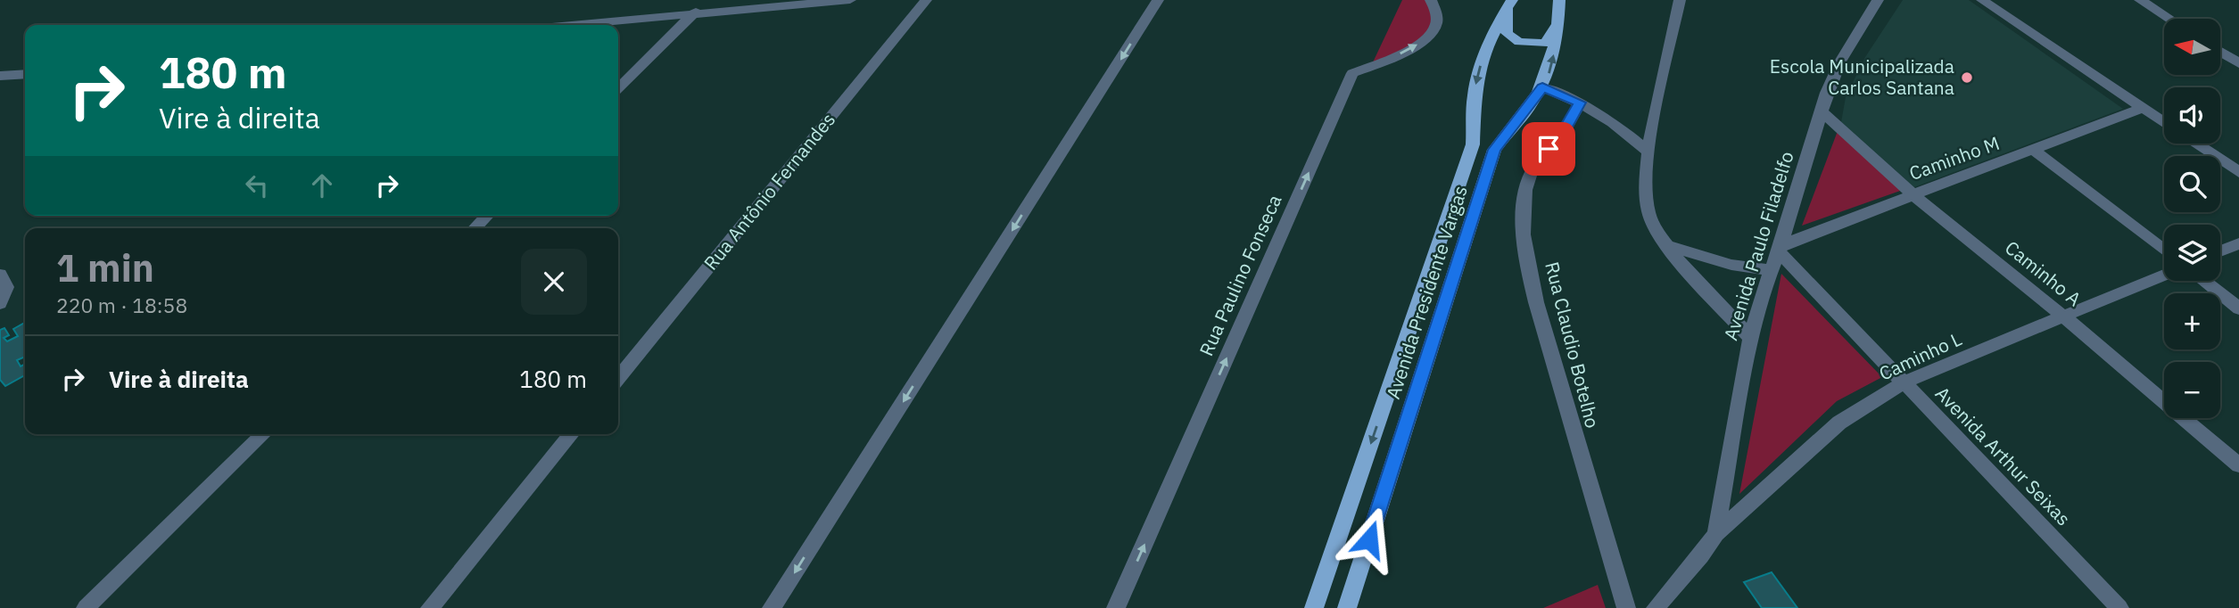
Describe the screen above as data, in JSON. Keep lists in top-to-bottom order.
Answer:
{
  "streets": {
    "main road": ["Avenida Presidente Vargas"],
    "street": [
      "Caminho M",
      "Rua Antônio Fernandes",
      "Avenida Paulo Filadelfo",
      "Caminho A",
      "Rua Paulino Fonseca",
      "Rua Claudio Botelho",
      "Caminho L",
      "Avenida Arthur Seixas"
    ]
  },
  "crossings": [
    ["Caminho M", "Avenida Paulo Filadelfo"],
    ["Caminho M", "Caminho A"],
    ["Caminho M", "Avenida Arthur Seixas"],
    ["Avenida Paulo Filadelfo", "Caminho A"],
    ["Avenida Paulo Filadelfo", "Caminho L"],
    ["Avenida Paulo Filadelfo", "Avenida Arthur Seixas"],
    ["Caminho A", "Caminho L"],
    ["Caminho L", "Avenida Arthur Seixas"]
  ],
  "one_way": ["Rua Paulino Fonseca"],
  "places": ["Escola Municipalizada Carlos Santana"],
  "north": "left",
  "page": {
    "map_buttons": ["+", "−"],
    "turn": ["180 m", "Vire à direita"],
    "heading": ["1 min", "220 m · 18:58"],
    "list": [
      {
        "name": "Vire à direita",
        "value": "180 m"
      }
    ]
  }
}
